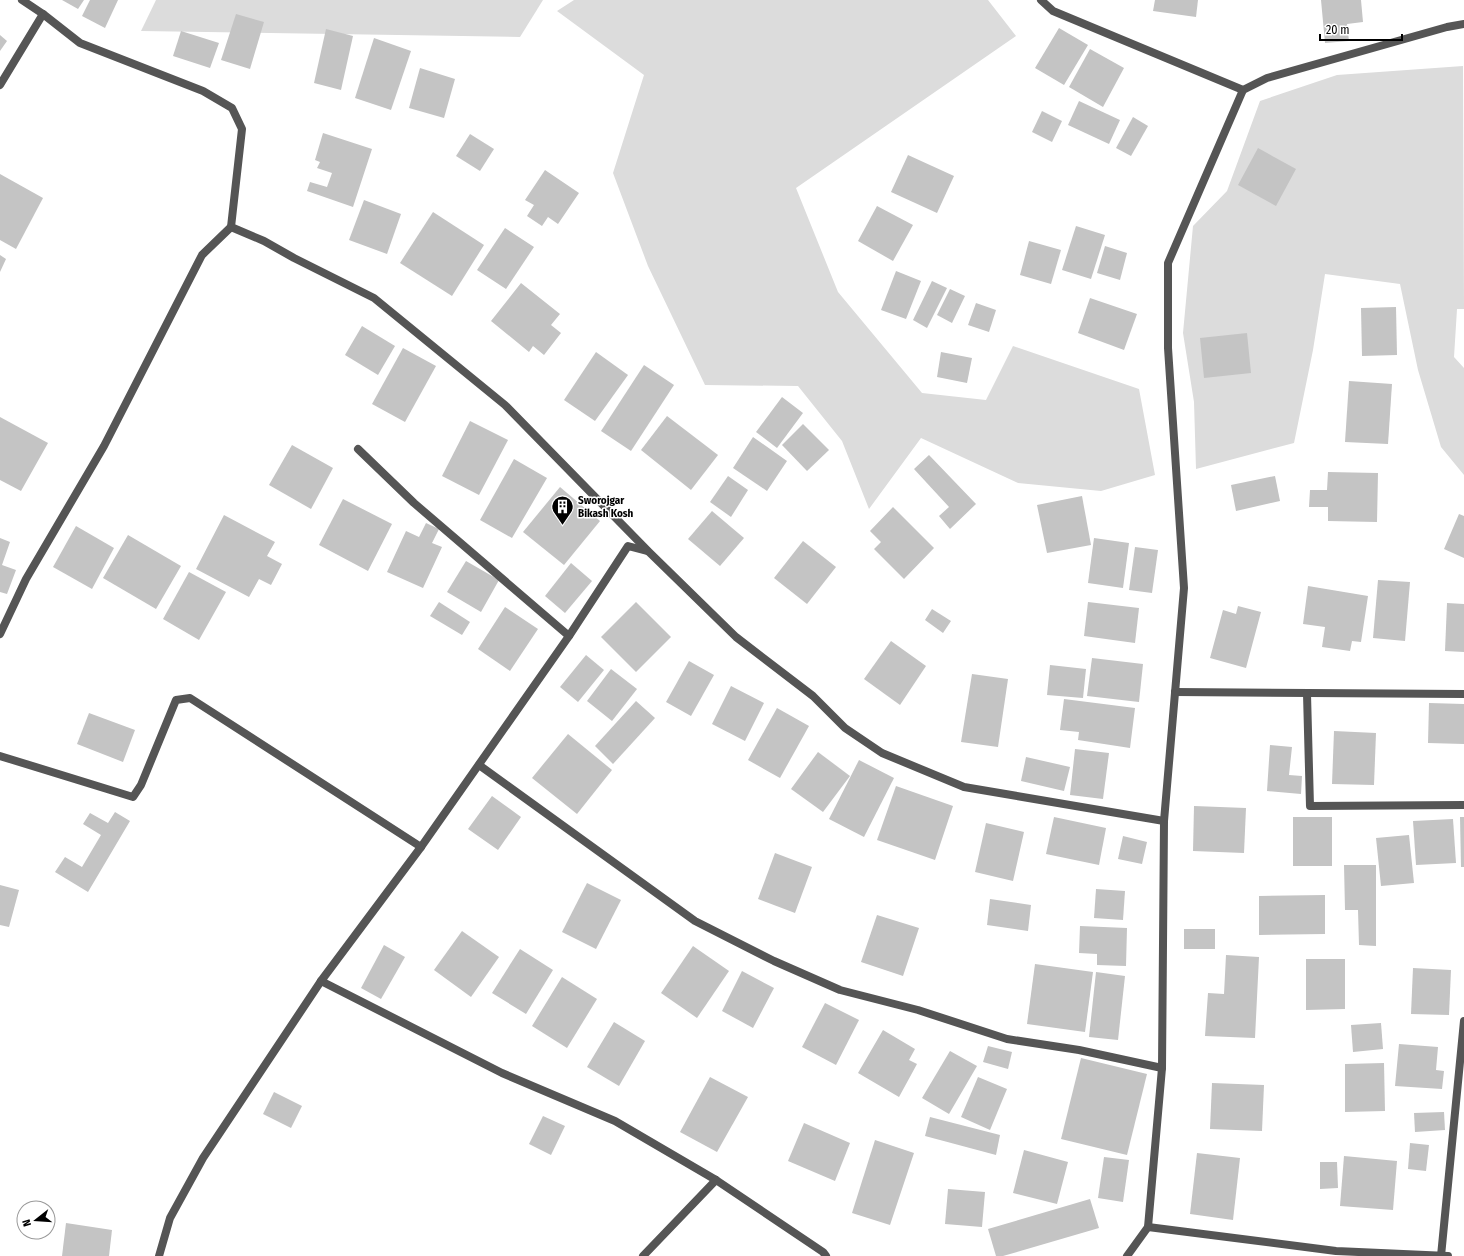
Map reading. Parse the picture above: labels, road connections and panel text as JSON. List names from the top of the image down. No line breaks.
{"places":{"building":["Sworojgar Bikash Kosh"]},"scale_bar":"20 m","north":"left"}
